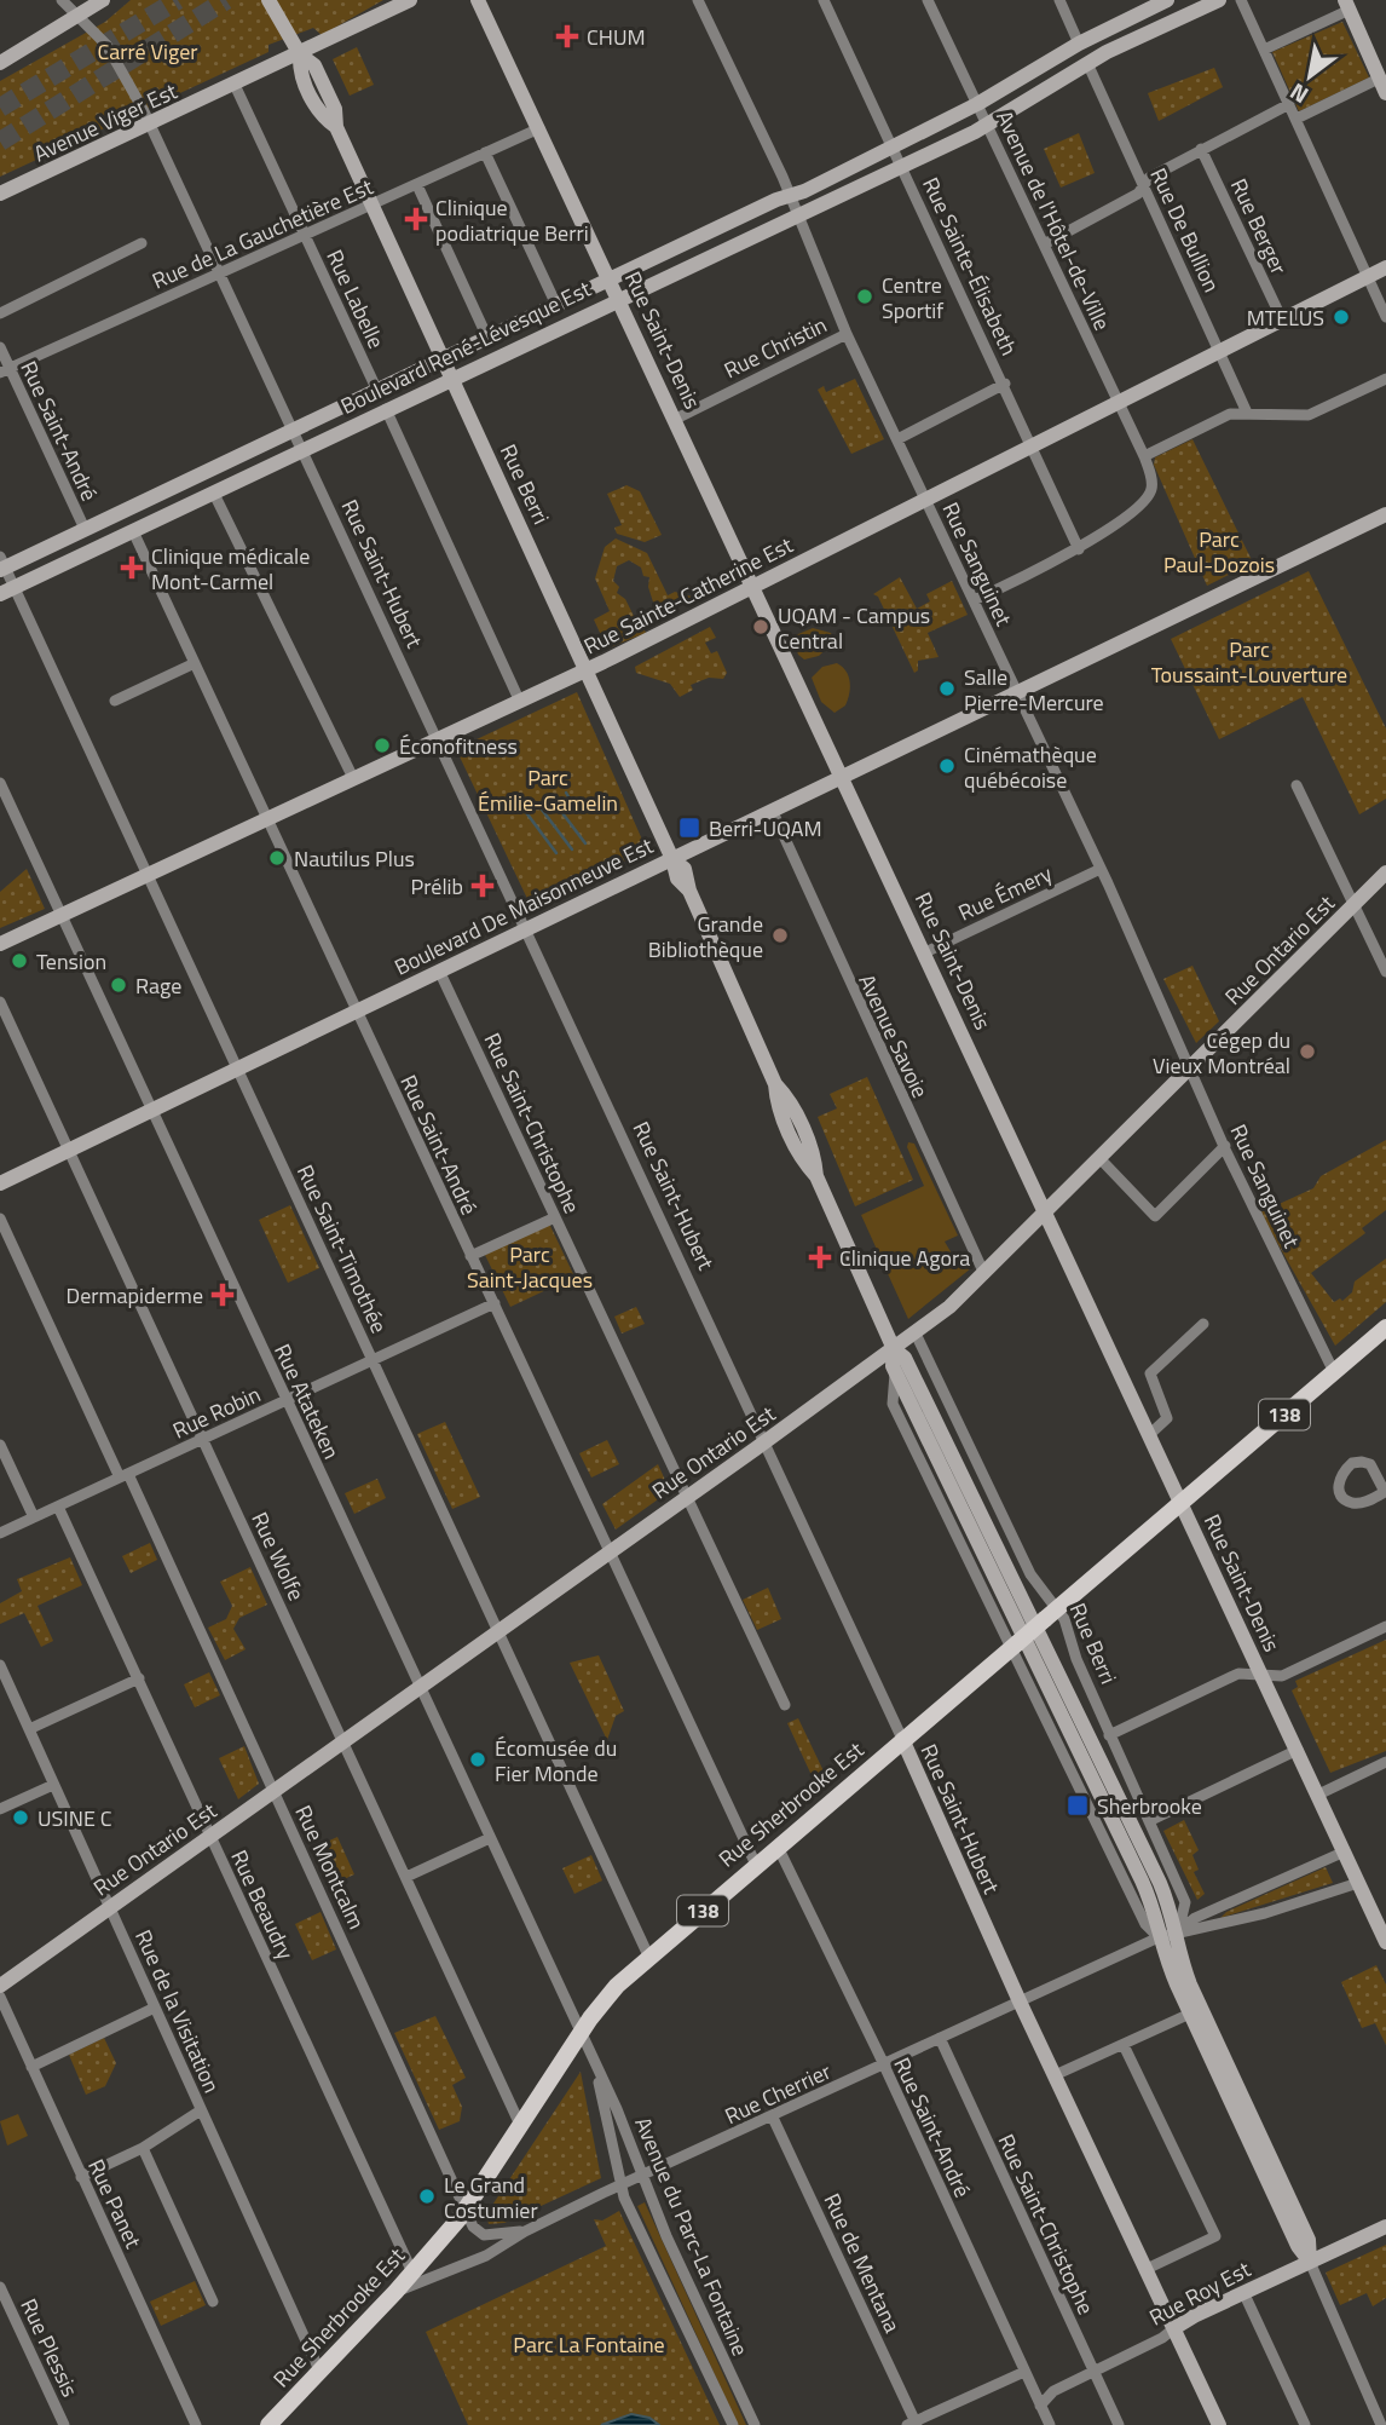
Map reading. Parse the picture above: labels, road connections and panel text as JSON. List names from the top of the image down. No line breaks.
{"streets":{"main road":["138","Rue Sherbrooke Est"],"street":["Avenue Viger Est","Avenue de l'Hôtel-de-Ville","Rue Berger","Rue De Bullion","Rue de La Gauchetière Est","Rue Sainte-Élisabeth","Rue Labelle","Rue Saint-Denis","Boulevard René-Lévesque Est","Rue Christin","Rue Saint-André","Rue Berri","Rue Sanguinet","Rue Saint-Hubert","Rue Sainte-Catherine Est","Rue Émery","Boulevard De Maisonneuve Est","Rue Ontario Est","Avenue Savoie","Rue Saint-Christophe","Rue Saint-Timothée","Rue Atateken","Rue Robin","Rue Wolfe","Rue Montcalm","Rue Beaudry","Rue de la Visitation","Rue Cherrier","Rue Panet","Avenue du Parc-La Fontaine","Rue de Mentana","Rue Roy Est","Rue Plessis"]},"crossings":[["Avenue Viger Est","Rue Labelle"],["Avenue Viger Est","Rue Berri"],["Avenue Viger Est","Rue Saint-Hubert"],["Avenue de l'Hôtel-de-Ville","Rue Sainte-Élisabeth"],["Avenue de l'Hôtel-de-Ville","Boulevard René-Lévesque Est"],["Avenue de l'Hôtel-de-Ville","Rue Sainte-Catherine Est"],["Rue Berger","Rue Sainte-Catherine Est"],["Rue De Bullion","Boulevard René-Lévesque Est"],["Rue De Bullion","Rue Sainte-Catherine Est"],["Rue de La Gauchetière Est","Rue Labelle"],["Rue de La Gauchetière Est","Rue Saint-Denis"],["Rue de La Gauchetière Est","Rue Saint-André"],["Rue de La Gauchetière Est","Rue Berri"],["Rue de La Gauchetière Est","Rue Saint-Hubert"],["Rue Sainte-Élisabeth","Boulevard René-Lévesque Est"],["Rue Sainte-Élisabeth","Rue Sainte-Catherine Est"],["Rue Labelle","Boulevard René-Lévesque Est"],["Rue Saint-Denis","Boulevard René-Lévesque Est"],["Rue Saint-Denis","Rue Christin"],["Rue Saint-Denis","Rue Sainte-Catherine Est"],["Rue Saint-Denis","Rue Émery"],["Rue Saint-Denis","Boulevard De Maisonneuve Est"],["Rue Saint-Denis","Rue Ontario Est"],["Rue Saint-Denis","Rue Sherbrooke Est"],["Rue Saint-Denis","Rue Cherrier"],["Boulevard René-Lévesque Est","Rue Saint-André"],["Boulevard René-Lévesque Est","Rue Berri"],["Boulevard René-Lévesque Est","Rue Sanguinet"],["Boulevard René-Lévesque Est","Rue Saint-Hubert"],["Boulevard René-Lévesque Est","Rue Saint-Timothée"],["Rue Christin","Rue Sanguinet"],["Rue Saint-André","Rue Sainte-Catherine Est"],["Rue Saint-André","Boulevard De Maisonneuve Est"],["Rue Saint-André","Rue Ontario Est"],["Rue Saint-André","Rue Robin"],["Rue Saint-André","Rue Sherbrooke Est"],["Rue Saint-André","Rue Cherrier"],["Rue Saint-André","Rue Roy Est"],["Rue Berri","Rue Sainte-Catherine Est"],["Rue Berri","Boulevard De Maisonneuve Est"],["Rue Berri","Rue Ontario Est"],["Rue Berri","Rue Sherbrooke Est"],["Rue Berri","Rue Cherrier"],["Rue Berri","Rue Roy Est"],["Rue Sanguinet","Rue Sainte-Catherine Est"],["Rue Sanguinet","Rue Émery"],["Rue Sanguinet","Boulevard De Maisonneuve Est"],["Rue Sanguinet","Rue Ontario Est"],["Rue Sanguinet","Rue Sherbrooke Est"],["Rue Saint-Hubert","Rue Sainte-Catherine Est"],["Rue Saint-Hubert","Boulevard De Maisonneuve Est"],["Rue Saint-Hubert","Rue Ontario Est"],["Rue Saint-Hubert","Rue Sherbrooke Est"],["Rue Saint-Hubert","Rue Cherrier"],["Rue Saint-Hubert","Rue Roy Est"],["Rue Sainte-Catherine Est","Rue Saint-Timothée"],["Rue Sainte-Catherine Est","Rue Atateken"],["Boulevard De Maisonneuve Est","Avenue Savoie"],["Boulevard De Maisonneuve Est","Rue Saint-Christophe"],["Boulevard De Maisonneuve Est","Rue Saint-Timothée"],["Boulevard De Maisonneuve Est","Rue Atateken"],["Boulevard De Maisonneuve Est","Rue Wolfe"],["Rue Ontario Est","Avenue Savoie"],["Rue Ontario Est","Rue Saint-Christophe"],["Rue Ontario Est","Rue Saint-Timothée"],["Rue Ontario Est","Rue Atateken"],["Rue Ontario Est","Rue Wolfe"],["Rue Ontario Est","Rue Montcalm"],["Rue Ontario Est","Rue Beaudry"],["Rue Ontario Est","Rue de la Visitation"],["Rue Saint-Christophe","Rue Cherrier"],["Rue Saint-Christophe","Rue Roy Est"],["Rue Saint-Timothée","Rue Robin"],["Rue Saint-Timothée","Rue Sherbrooke Est"],["Rue Atateken","Rue Robin"],["Rue Atateken","Rue Sherbrooke Est"],["Rue Atateken","Avenue du Parc-La Fontaine"],["Rue Robin","Rue Wolfe"],["Rue Robin","Rue Montcalm"],["Rue Robin","Rue Beaudry"],["Rue Wolfe","Rue Sherbrooke Est"],["Rue Sherbrooke Est","Rue Montcalm"],["Rue Sherbrooke Est","Rue Beaudry"],["Rue Sherbrooke Est","Rue de la Visitation"],["Rue Sherbrooke Est","Rue Cherrier"],["Rue Sherbrooke Est","Avenue du Parc-La Fontaine"],["Rue Montcalm","Rue Cherrier"],["Rue Cherrier","Avenue du Parc-La Fontaine"],["Rue Cherrier","Rue de Mentana"]],"parks":["Carré Viger","Parc Paul-Dozois","Parc Toussaint-Louverture","Parc Émilie-Gamelin","Parc Saint-Jacques","Parc La Fontaine"],"places":{"health":["CHUM","Clinique podiatrique Berri","Clinique médicale Mont-Carmel","Prélib","Clinique Agora","Dermapiderme"],"other":["Centre Sportif","MTELUS","UQAM - Campus Central","Salle Pierre-Mercure","Éconofitness","Cinémathèque québécoise","Nautilus Plus","Grande Bibliothèque","Tension","Rage","Cégep du Vieux Montréal","Écomusée du Fier Monde","USINE C","Le Grand Costumier"],"transit":["Berri-UQAM","Sherbrooke"]},"north":"bottom left"}
